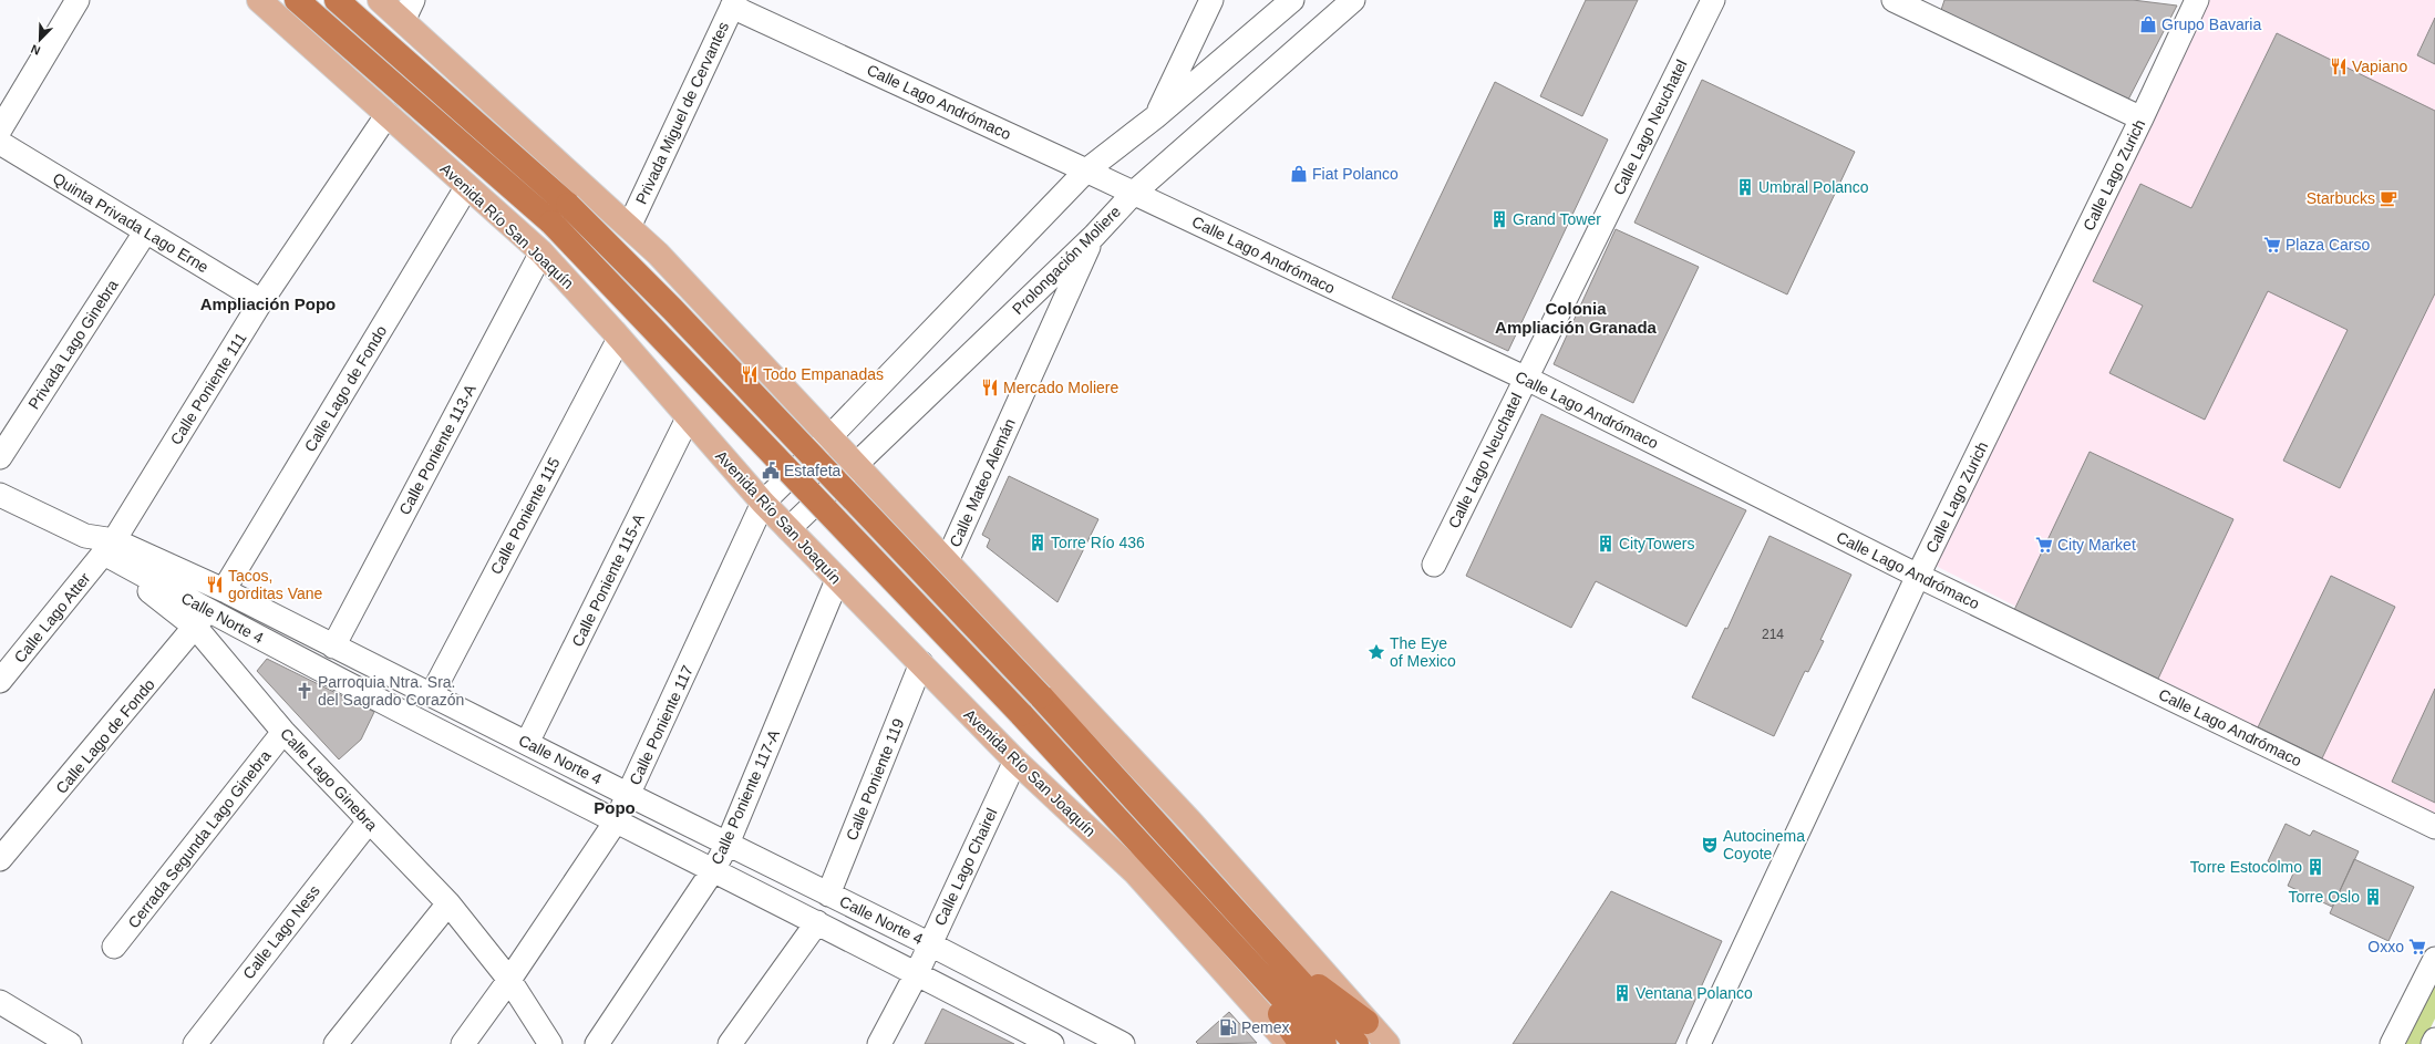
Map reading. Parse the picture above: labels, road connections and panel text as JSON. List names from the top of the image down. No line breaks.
{"streets":{"highway":["Avenida Río San Joaquín"],"street":["Calle Lago Andrómaco","Privada Miguel de Cervantes","Calle Lago Neuchatel","Calle Lago Zurich","Quinta Privada Lago Erne","Prolongación Moliere","Privada Lago Ginebra","Calle Poniente 111","Calle Lago de Fondo","Calle Poniente 113-A","Calle Mateo Alemán","Calle Poniente 115","Calle Poniente 115-A","Calle Lago Atter","Calle Norte 4","Calle Poniente 117","Calle Lago Ginebra","Calle Poniente 119","Calle Poniente 117-A","Cerrada Segunda Lago Ginebra","Calle Lago Chairel","Calle Lago Ness"]},"crossings":[["Calle Lago Andrómaco","Privada Miguel de Cervantes"],["Calle Lago Andrómaco","Calle Lago Neuchatel"],["Calle Lago Andrómaco","Calle Lago Zurich"],["Calle Lago Andrómaco","Prolongación Moliere"],["Quinta Privada Lago Erne","Privada Lago Ginebra"],["Quinta Privada Lago Erne","Calle Poniente 111"],["Avenida Río San Joaquín","Prolongación Moliere"],["Avenida Río San Joaquín","Calle Poniente 111"],["Avenida Río San Joaquín","Calle Lago de Fondo"],["Avenida Río San Joaquín","Calle Poniente 113-A"],["Avenida Río San Joaquín","Calle Poniente 115"],["Avenida Río San Joaquín","Calle Poniente 115-A"],["Avenida Río San Joaquín","Calle Poniente 117"],["Avenida Río San Joaquín","Calle Poniente 119"],["Avenida Río San Joaquín","Calle Poniente 117-A"],["Avenida Río San Joaquín","Calle Lago Chairel"],["Prolongación Moliere","Calle Mateo Alemán"],["Calle Poniente 111","Calle Lago Atter"],["Calle Poniente 111","Calle Norte 4"],["Calle Lago de Fondo","Calle Norte 4"],["Calle Lago de Fondo","Calle Lago Ginebra"],["Calle Poniente 113-A","Calle Norte 4"],["Calle Poniente 115","Calle Norte 4"],["Calle Poniente 115-A","Calle Norte 4"],["Calle Lago Atter","Calle Norte 4"],["Calle Norte 4","Calle Poniente 117"],["Calle Norte 4","Calle Lago Ginebra"],["Calle Norte 4","Calle Poniente 119"],["Calle Norte 4","Calle Poniente 117-A"],["Calle Norte 4","Calle Lago Chairel"],["Calle Poniente 117","Calle Lago Ginebra"],["Calle Lago Ginebra","Cerrada Segunda Lago Ginebra"],["Calle Lago Ginebra","Calle Lago Ness"]],"districts":["Ampliación Popo","Colonia Ampliación Granada","Popo"],"places":{"shop":["Grupo Bavaria","Fiat Polanco"],"restaurant":["Vapiano","Todo Empanadas","Mercado Moliere","Tacos, gorditas Vane"],"building":["Umbral Polanco","Grand Tower","Torre Río 436","CityTowers","Torre Estocolmo","Torre Oslo","Ventana Polanco"],"cafe":["Starbucks"],"supermarket":["Plaza Carso","City Market","Oxxo"],"public building":["Estafeta"],"place":["The Eye of Mexico"],"church":["Parroquia Ntra. Sra. del Sagrado Corazón"],"theatre":["Autocinema Coyote"],"fuel station":["Pemex"]},"house_numbers":["214"],"north":"bottom left"}
